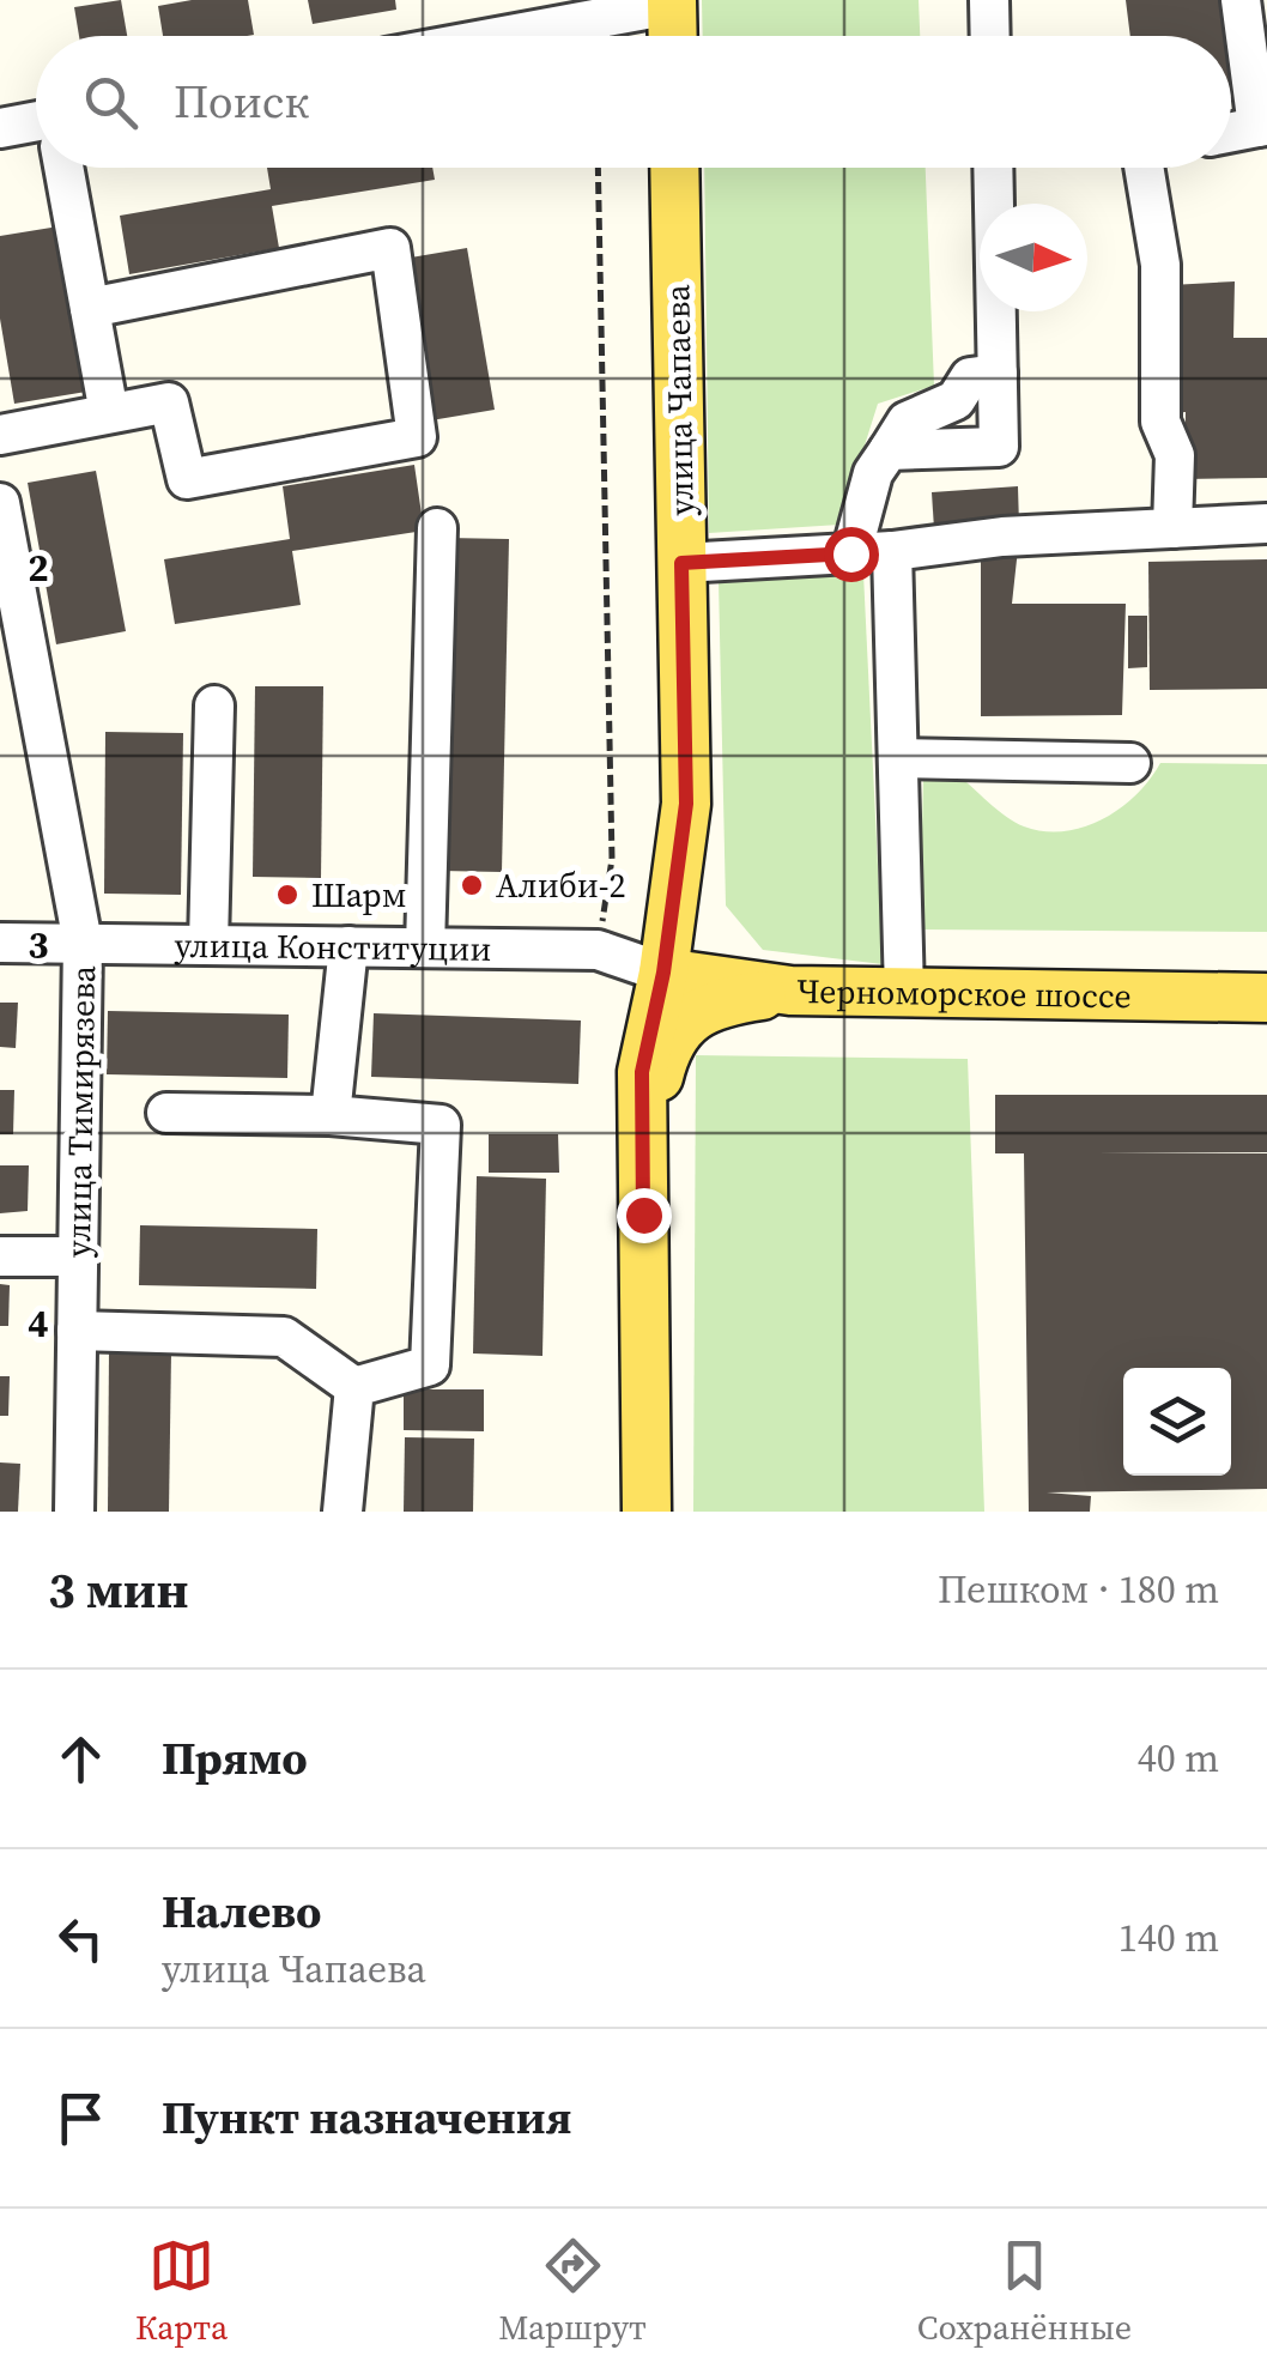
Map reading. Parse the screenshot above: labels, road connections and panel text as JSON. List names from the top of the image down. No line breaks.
{"streets":{"main road":["улица Чапаева","Черноморское шоссе"],"street":["улица Конституции","улица Тимирязева"]},"crossings":[["улица Чапаева","улица Конституции"],["улица Чапаева","Черноморское шоссе"],["улица Конституции","Черноморское шоссе"],["улица Конституции","улица Тимирязева"]],"places":["Алиби-2","Шарм"],"north":"right","page":{"search":"Поиск","heading":["3 мин","Пешком · 180 m"],"list":[["Прямо","40 m"],["Налево","улица Чапаева","140 m"],"Пункт назначения"],"nav":["Карта","Маршрут","Сохранённые"]},"grid":{"rows":["2","3","4"]}}
